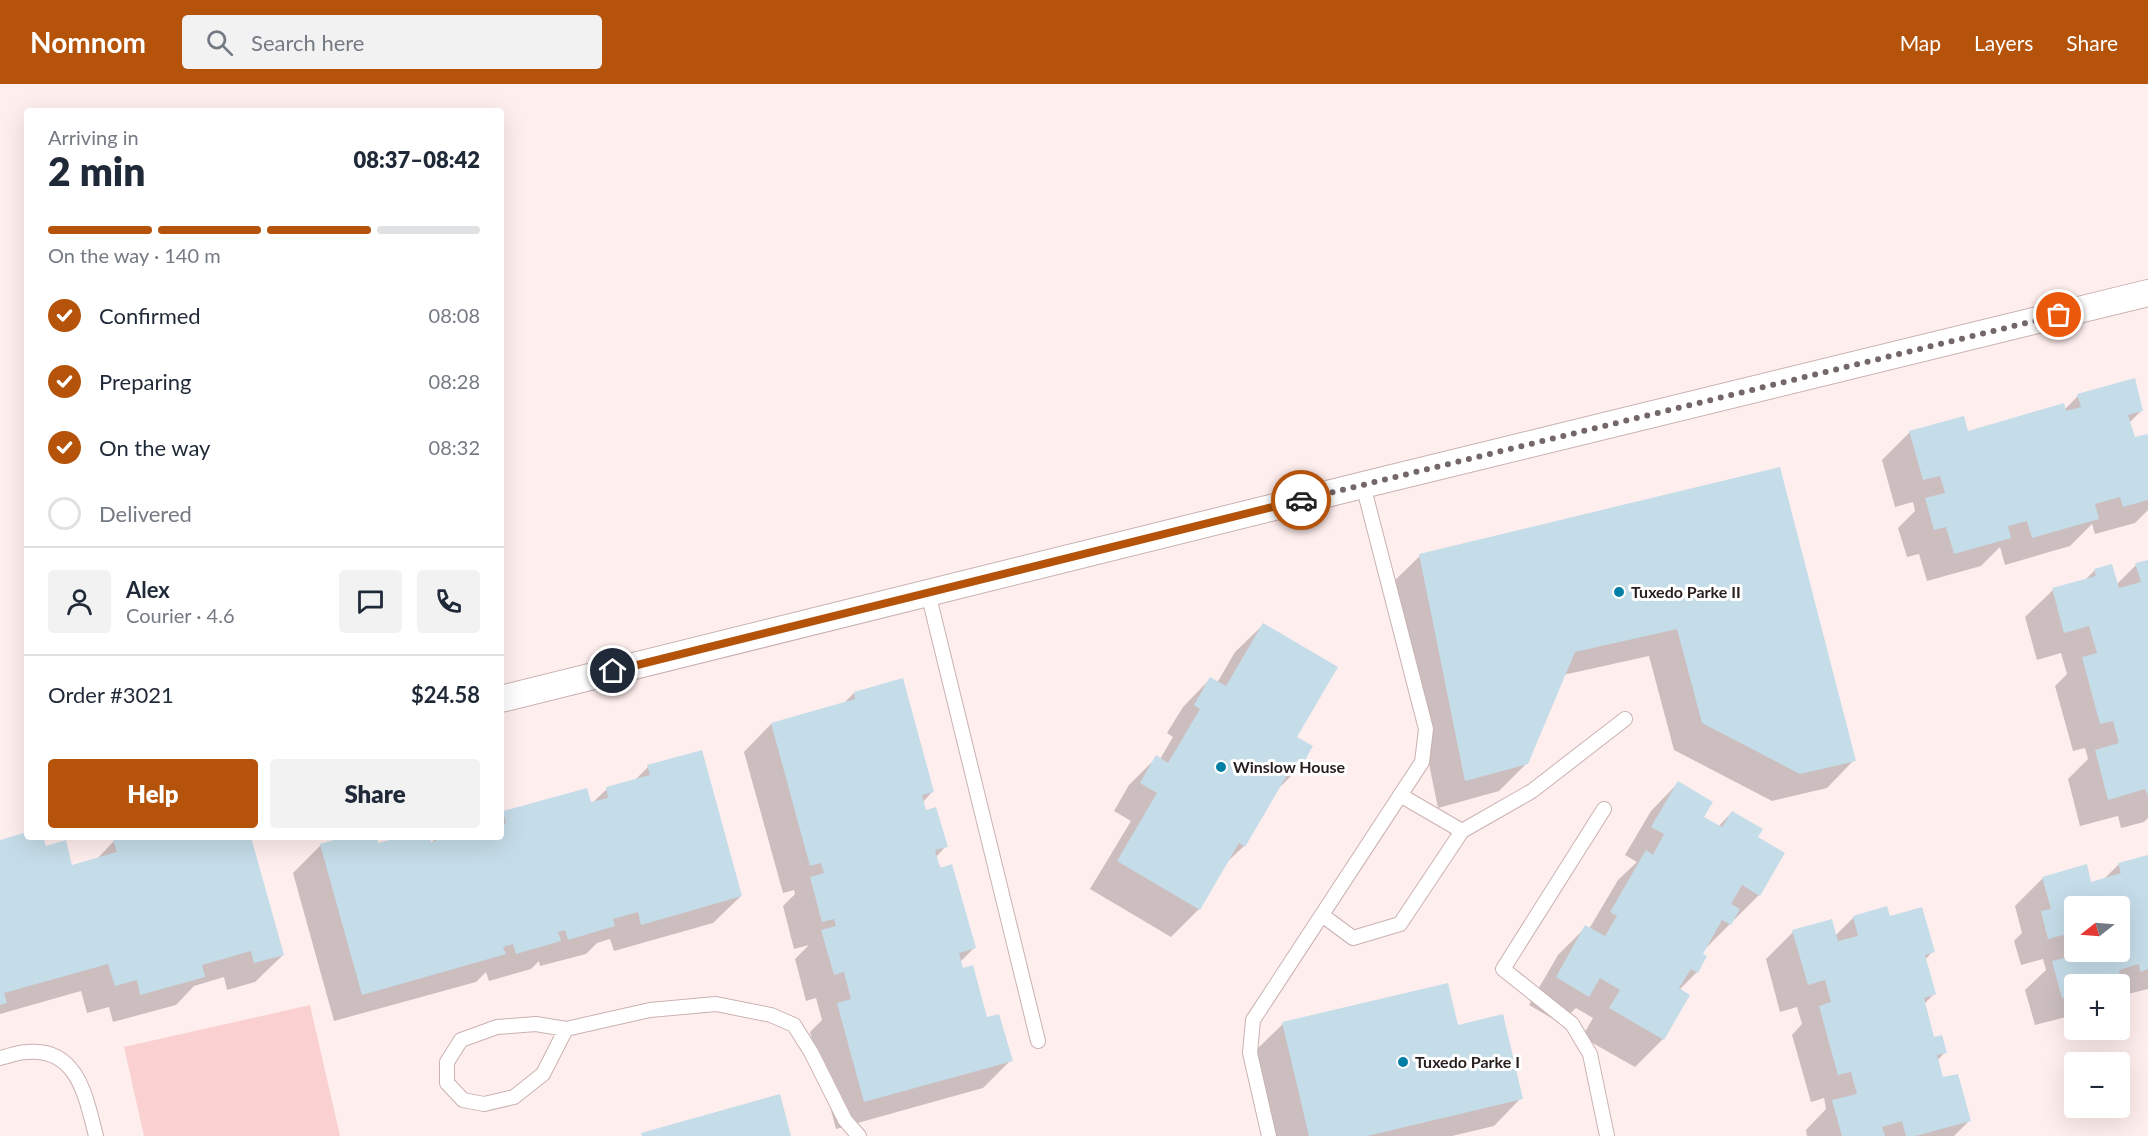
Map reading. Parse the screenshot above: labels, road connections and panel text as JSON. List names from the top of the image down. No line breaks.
{"places":["Tuxedo Parke II","Winslow House","Tuxedo Parke I"],"north":"left","page":{"header":"Nomnom","search":"Search here","nav":["Map","Layers","Share"],"heading":["2 min","Arriving in","08:37–08:42"],"panel":["Alex","Courier · 4.6","Order #3021","$24.58"],"bar":"On the way · 140 m","list":[["Confirmed","08:08"],["Preparing","08:28"],["On the way","08:32"],"Delivered"],"buttons":["Help","Share"],"map_buttons":["+","−"]}}
